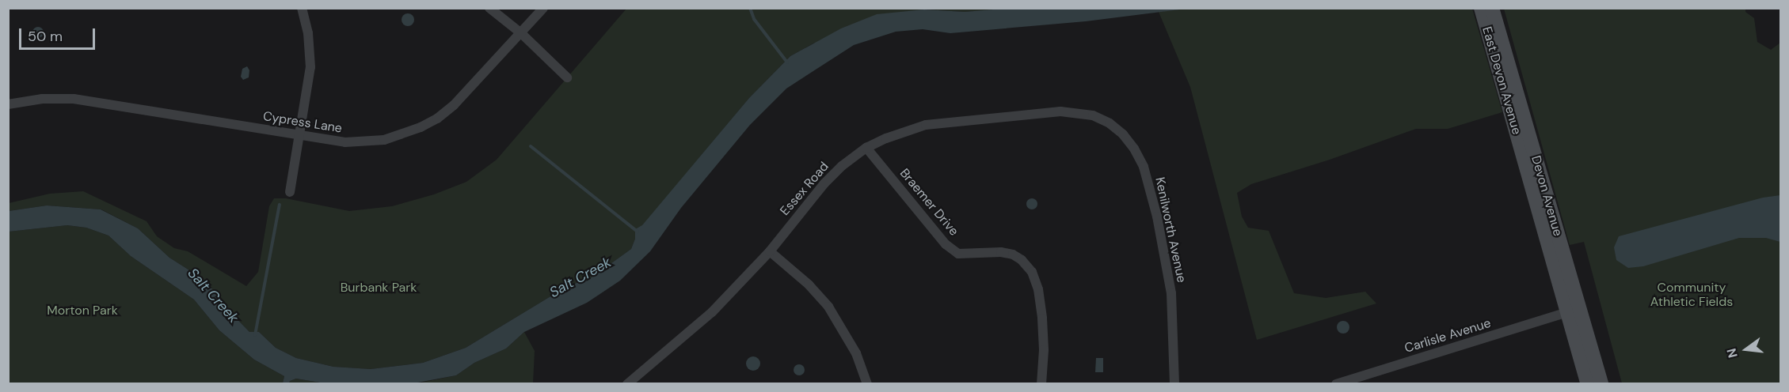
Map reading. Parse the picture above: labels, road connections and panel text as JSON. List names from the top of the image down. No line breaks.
{"streets":{"main road":["East Devon Avenue","Devon Avenue"],"street":["Cypress Lane","Essex Road","Braemer Drive","Kenilworth Avenue","Carlisle Avenue"]},"crossings":[["East Devon Avenue","Devon Avenue"],["Essex Road","Braemer Drive"],["Essex Road","Kenilworth Avenue"],["Devon Avenue","Carlisle Avenue"]],"water":["Salt Creek"],"parks":["Burbank Park","Community Athletic Fields","Morton Park"],"scale_bar":"50 m","north":"left"}
